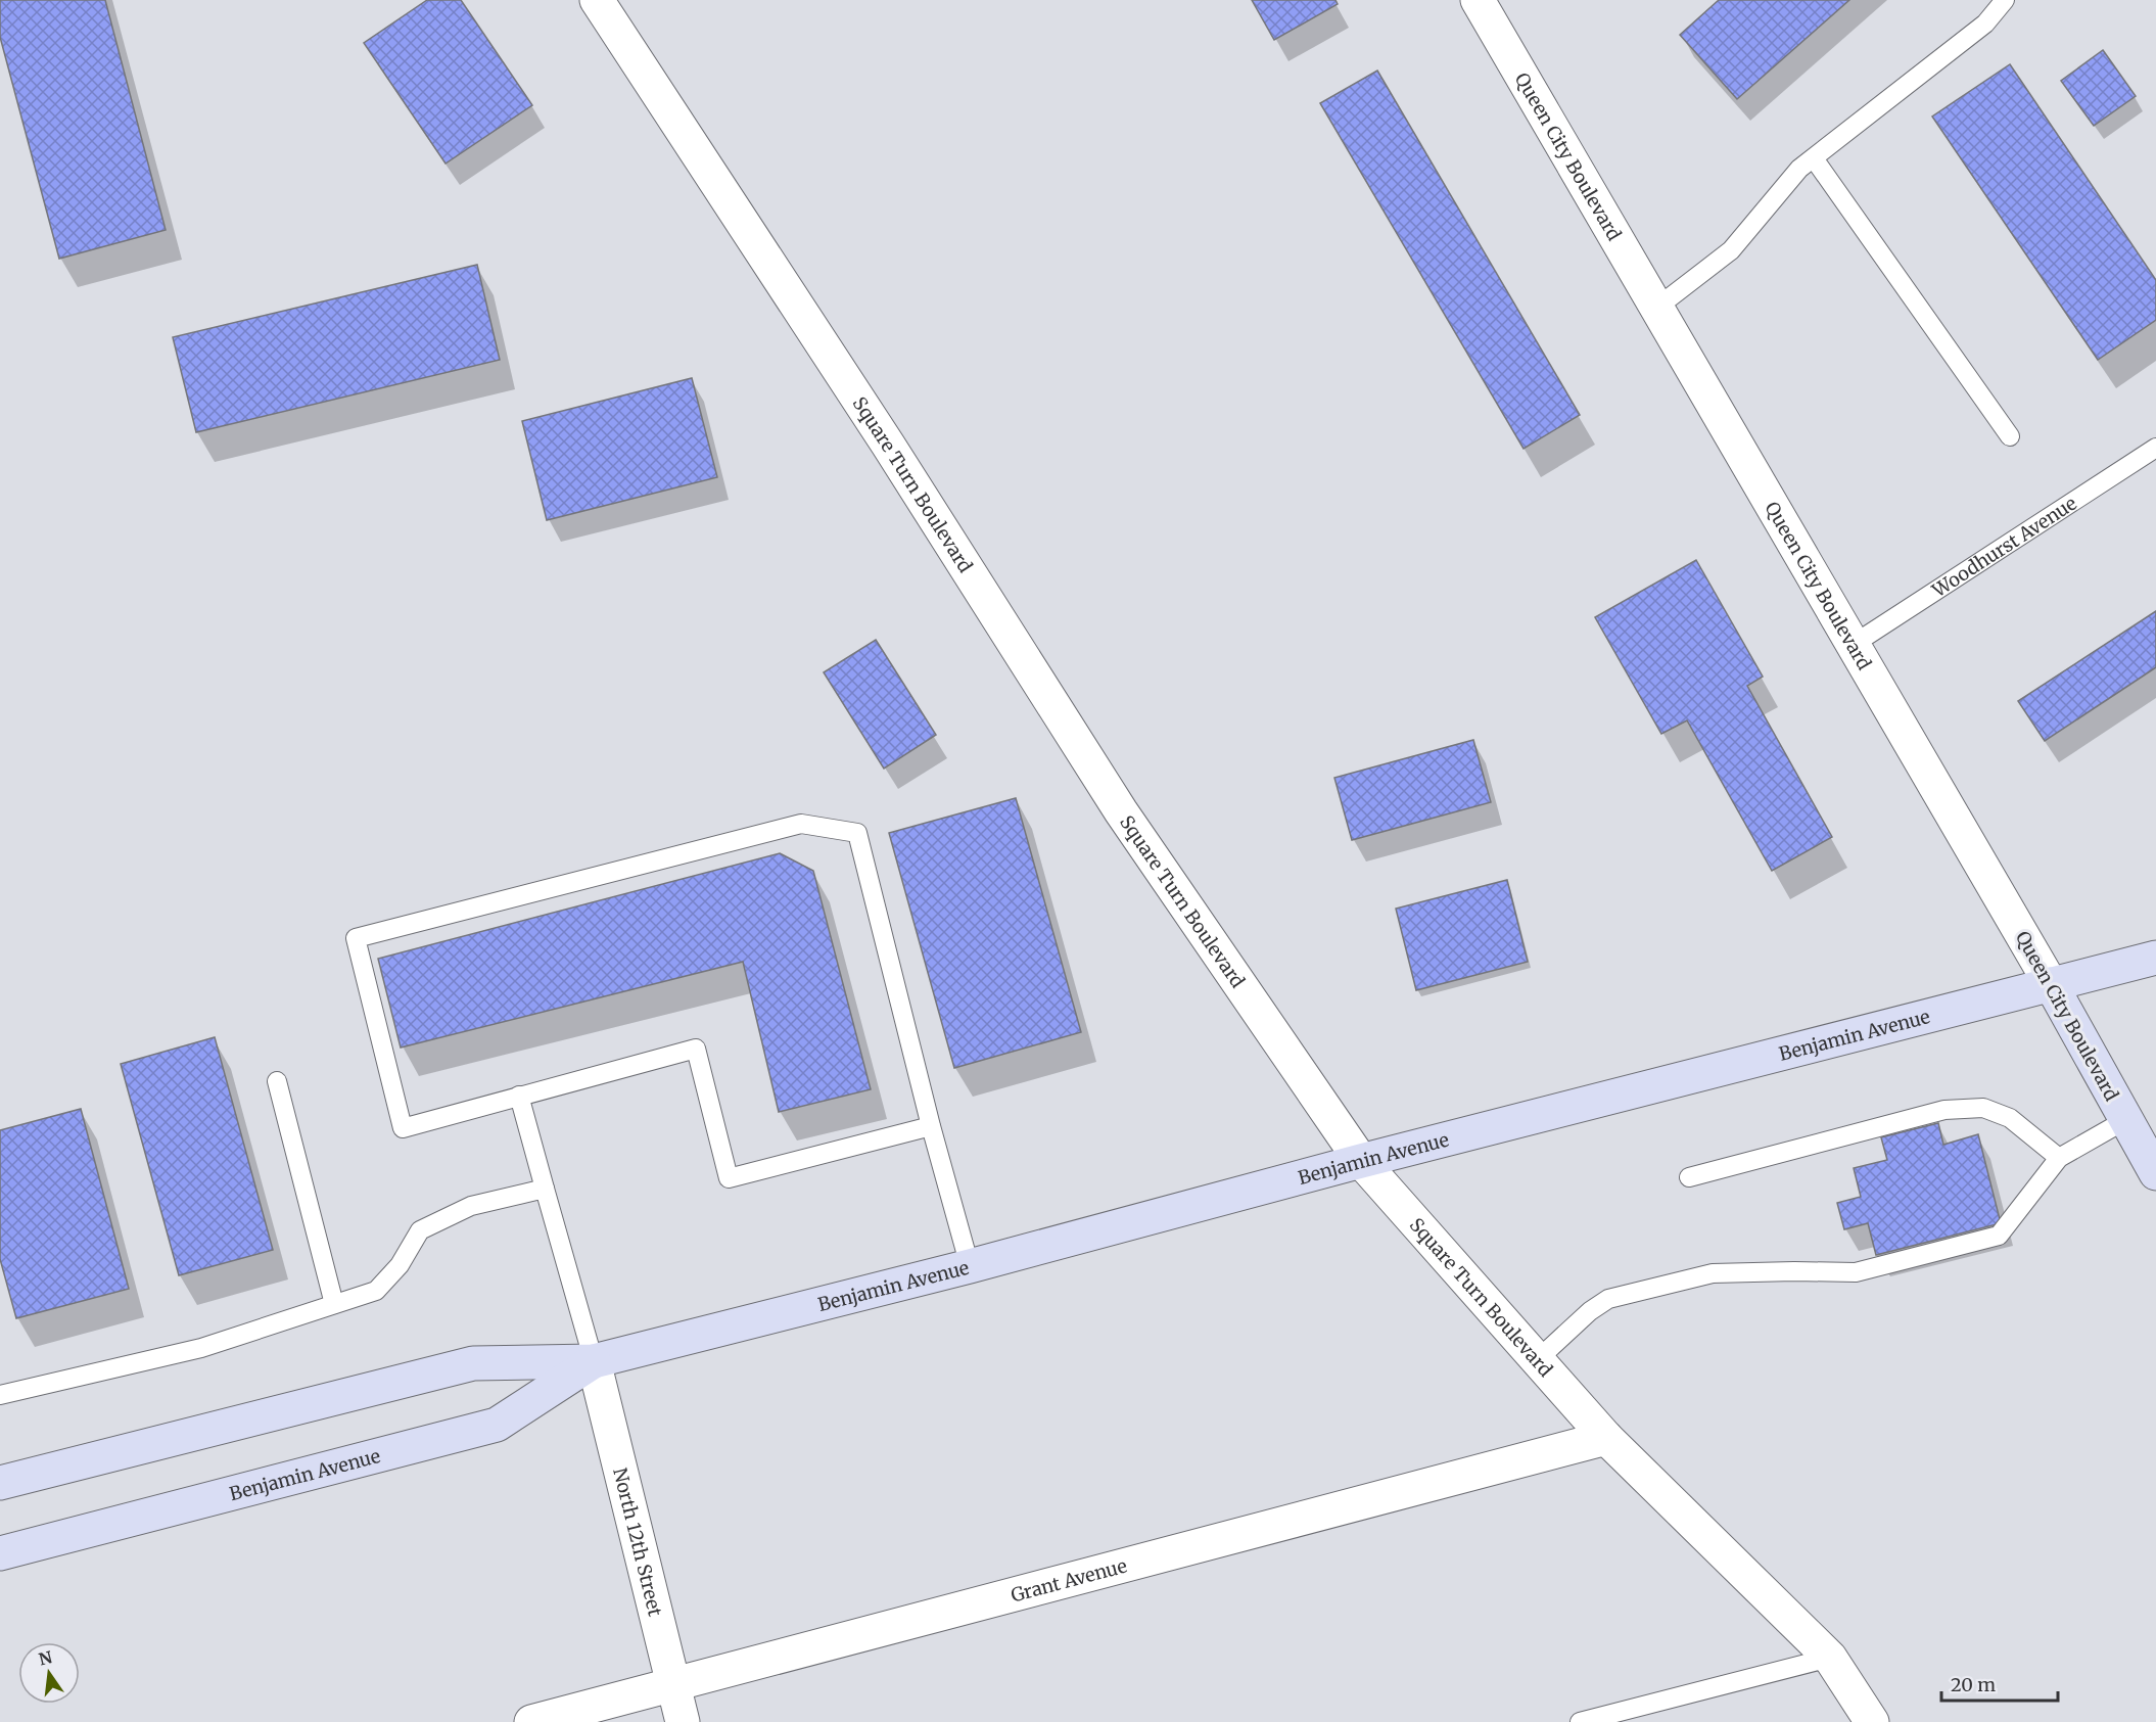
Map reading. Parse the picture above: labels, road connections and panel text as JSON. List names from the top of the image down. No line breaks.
{"streets":{"main road":["Queen City Boulevard","Benjamin Avenue"],"street":["Square Turn Boulevard","North 12th Street","Grant Avenue"],"lane":["Woodhurst Avenue"]},"crossings":[["Queen City Boulevard","Woodhurst Avenue"],["Queen City Boulevard","Benjamin Avenue"],["Square Turn Boulevard","Benjamin Avenue"],["Square Turn Boulevard","Grant Avenue"],["Benjamin Avenue","North 12th Street"],["North 12th Street","Grant Avenue"]],"scale_bar":"20 m","north":"top"}
